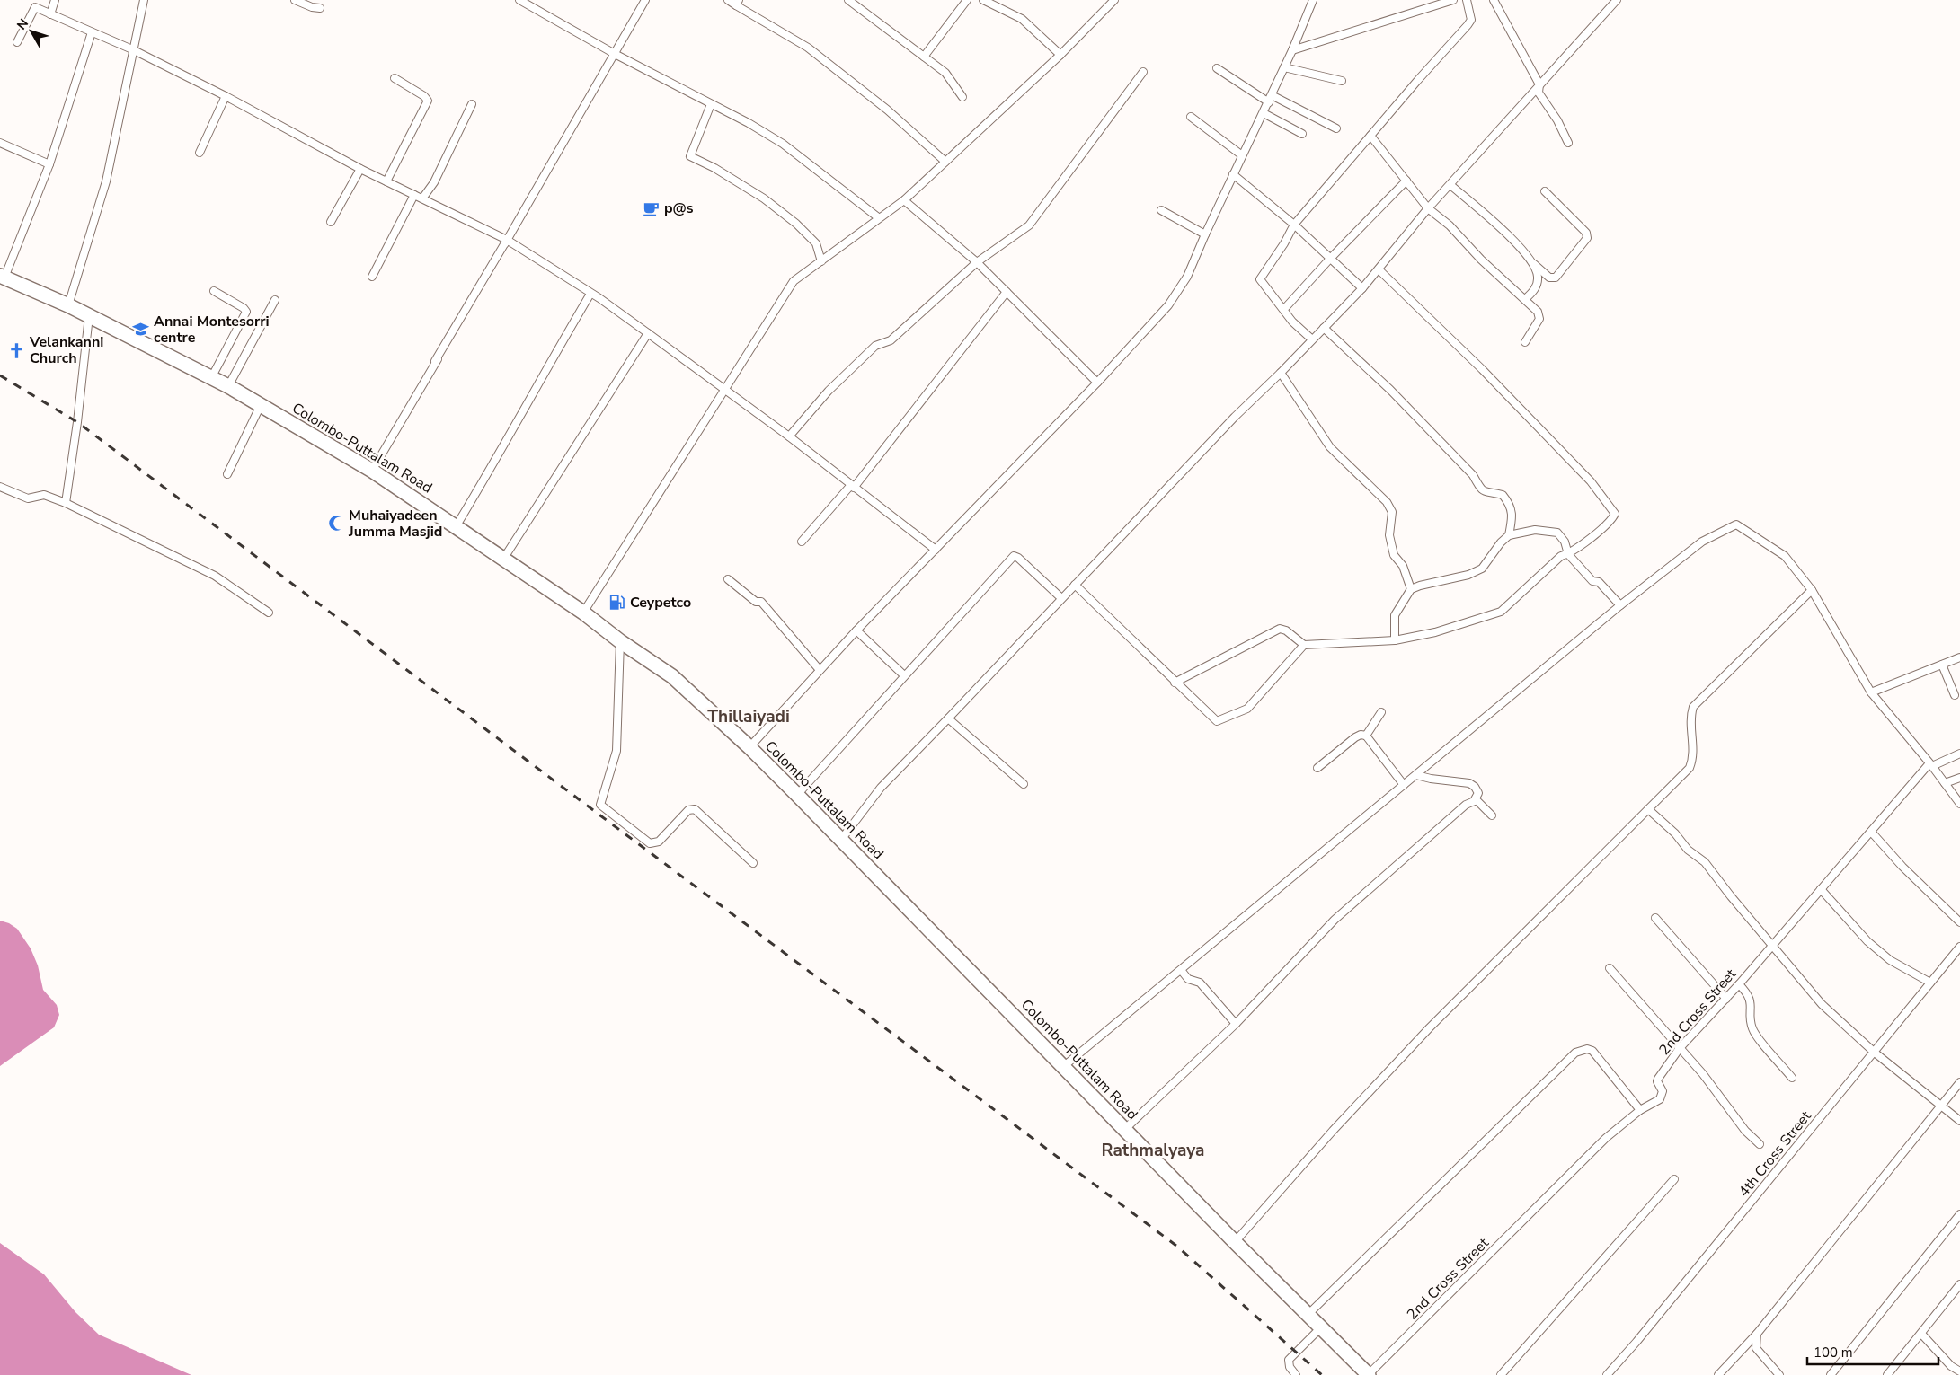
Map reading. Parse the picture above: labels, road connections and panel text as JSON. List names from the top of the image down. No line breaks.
{"streets":{"highway":["Colombo-Puttalam Road"],"street":["2nd Cross Street","4th Cross Street"]},"crossings":[["Colombo-Puttalam Road","2nd Cross Street"]],"districts":["Thillaiyadi","Rathmalyaya"],"places":{"cafe":["p@s"],"school or university":["Annai Montesorri centre"],"church":["Velankanni Church"],"mosque":["Muhaiyadeen Jumma Masjid"],"fuel station":["Ceypetco"]},"scale_bar":"100 m","north":"top left"}
